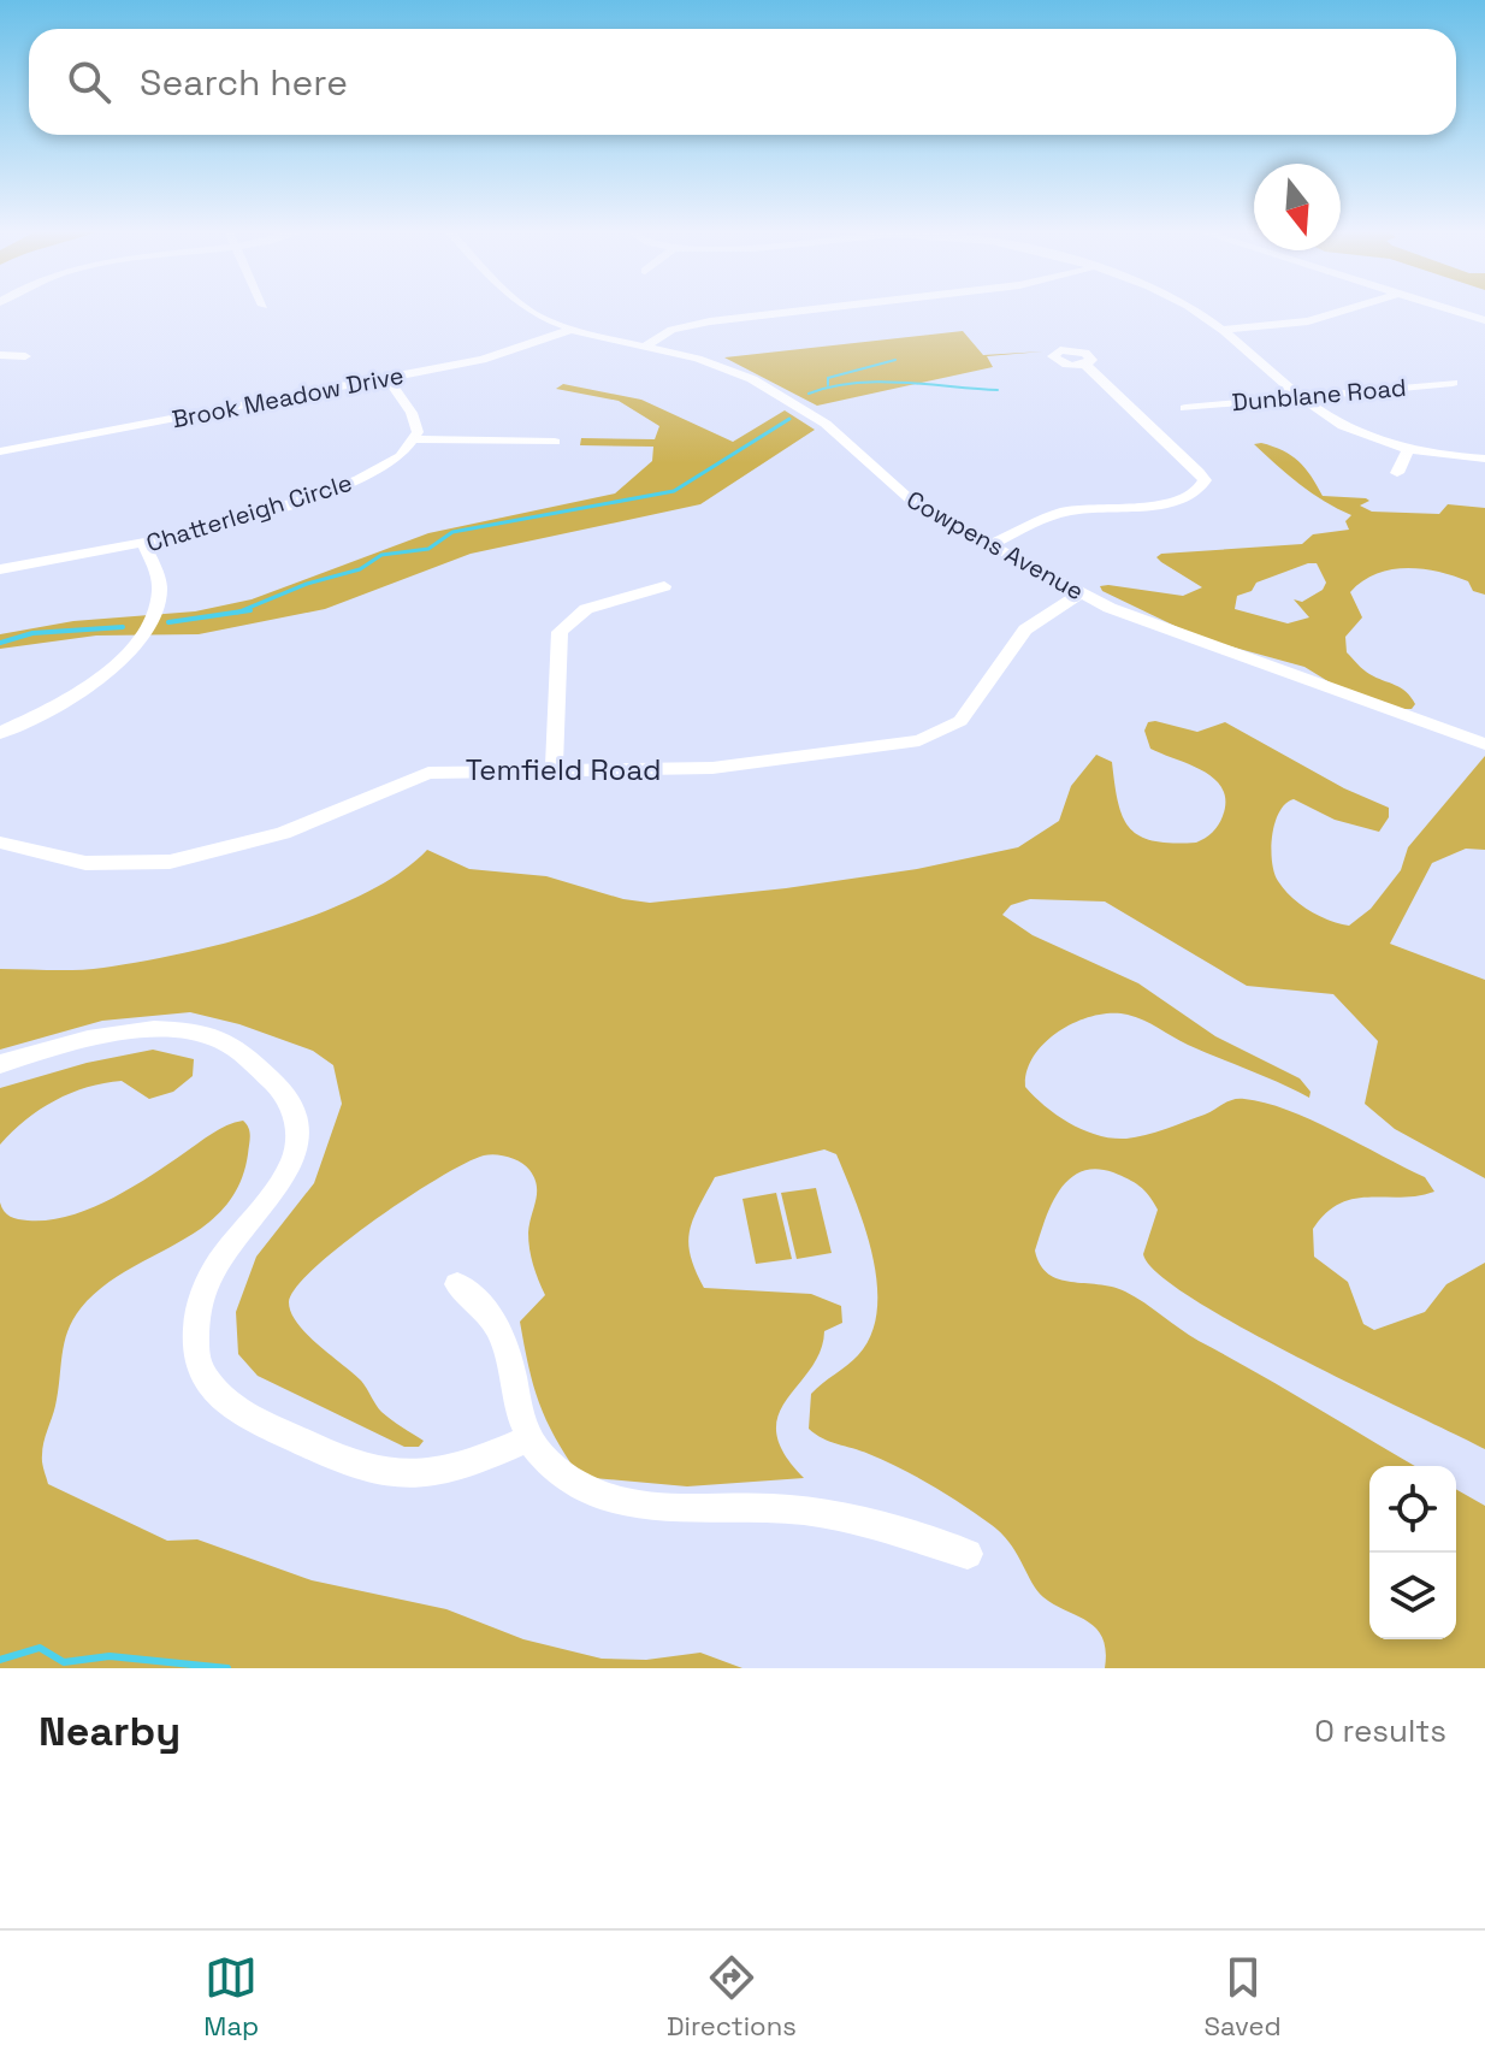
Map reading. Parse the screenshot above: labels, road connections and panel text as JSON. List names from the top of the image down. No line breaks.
{"streets":{"street":["Dunblane Road","Brook Meadow Drive","Chatterleigh Circle","Cowpens Avenue","Temfield Road"]},"crossings":[["Brook Meadow Drive","Cowpens Avenue"],["Cowpens Avenue","Temfield Road"]],"north":"bottom","page":{"search":"Search here","heading":["Nearby","0 results"],"nav":["Map","Directions","Saved"]}}
